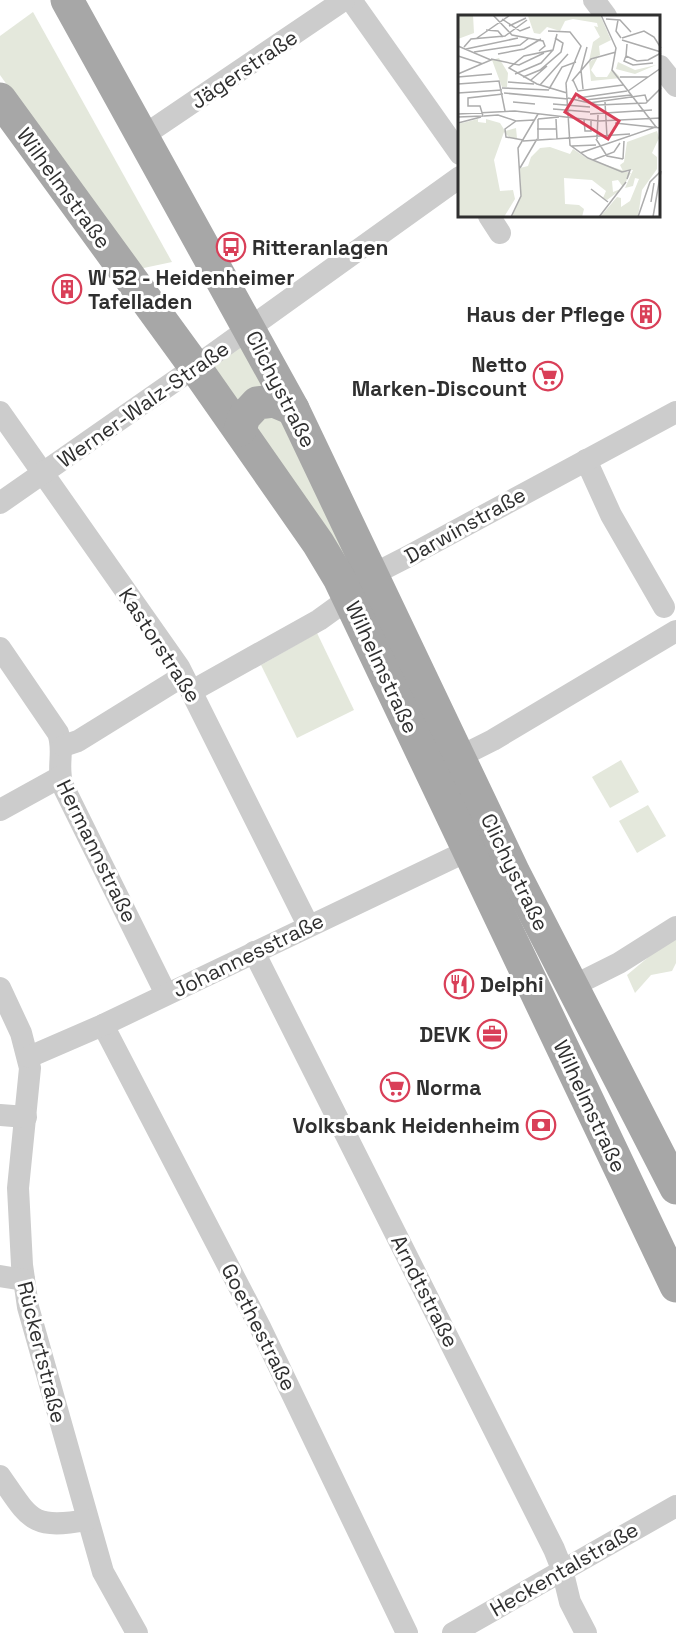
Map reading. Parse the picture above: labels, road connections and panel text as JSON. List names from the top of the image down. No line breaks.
{"streets":{"main road":["Wilhelmstraße","Clichystraße"],"street":["Jägerstraße","Werner-Walz-Straße","Darwinstraße","Kastorstraße","Hermannstraße","Johannesstraße","Arndtstraße","Goethestraße","Rückertstraße","Heckentalstraße"]},"crossings":[["Jägerstraße","Clichystraße"],["Wilhelmstraße","Werner-Walz-Straße"],["Wilhelmstraße","Darwinstraße"],["Wilhelmstraße","Johannesstraße"],["Clichystraße","Werner-Walz-Straße"],["Clichystraße","Darwinstraße"],["Werner-Walz-Straße","Kastorstraße"],["Darwinstraße","Kastorstraße"],["Darwinstraße","Hermannstraße"],["Kastorstraße","Johannesstraße"],["Hermannstraße","Johannesstraße"],["Johannesstraße","Arndtstraße"],["Johannesstraße","Goethestraße"],["Johannesstraße","Rückertstraße"],["Arndtstraße","Heckentalstraße"]],"places":{"bus stop":["Ritteranlagen"],"building":["W 52 - Heidenheimer Tafelladen","Haus der Pflege"],"supermarket":["Netto Marken-Discount","Norma"],"restaurant":["Delphi"],"office":["DEVK"],"bank":["Volksbank Heidenheim"]}}
